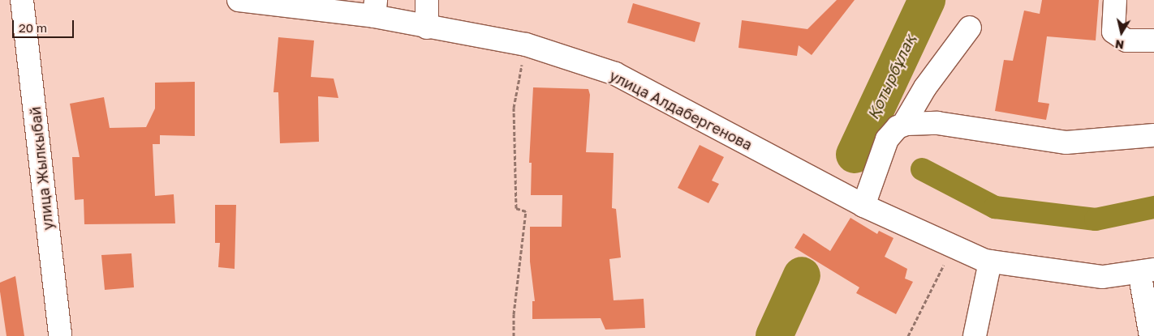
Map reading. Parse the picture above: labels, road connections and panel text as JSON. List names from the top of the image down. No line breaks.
{"streets":{"street":["улица Алдабергенова","улица Жылкыбай"]},"water":["Қотырбұлақ"],"scale_bar":"20 m","north":"bottom"}
